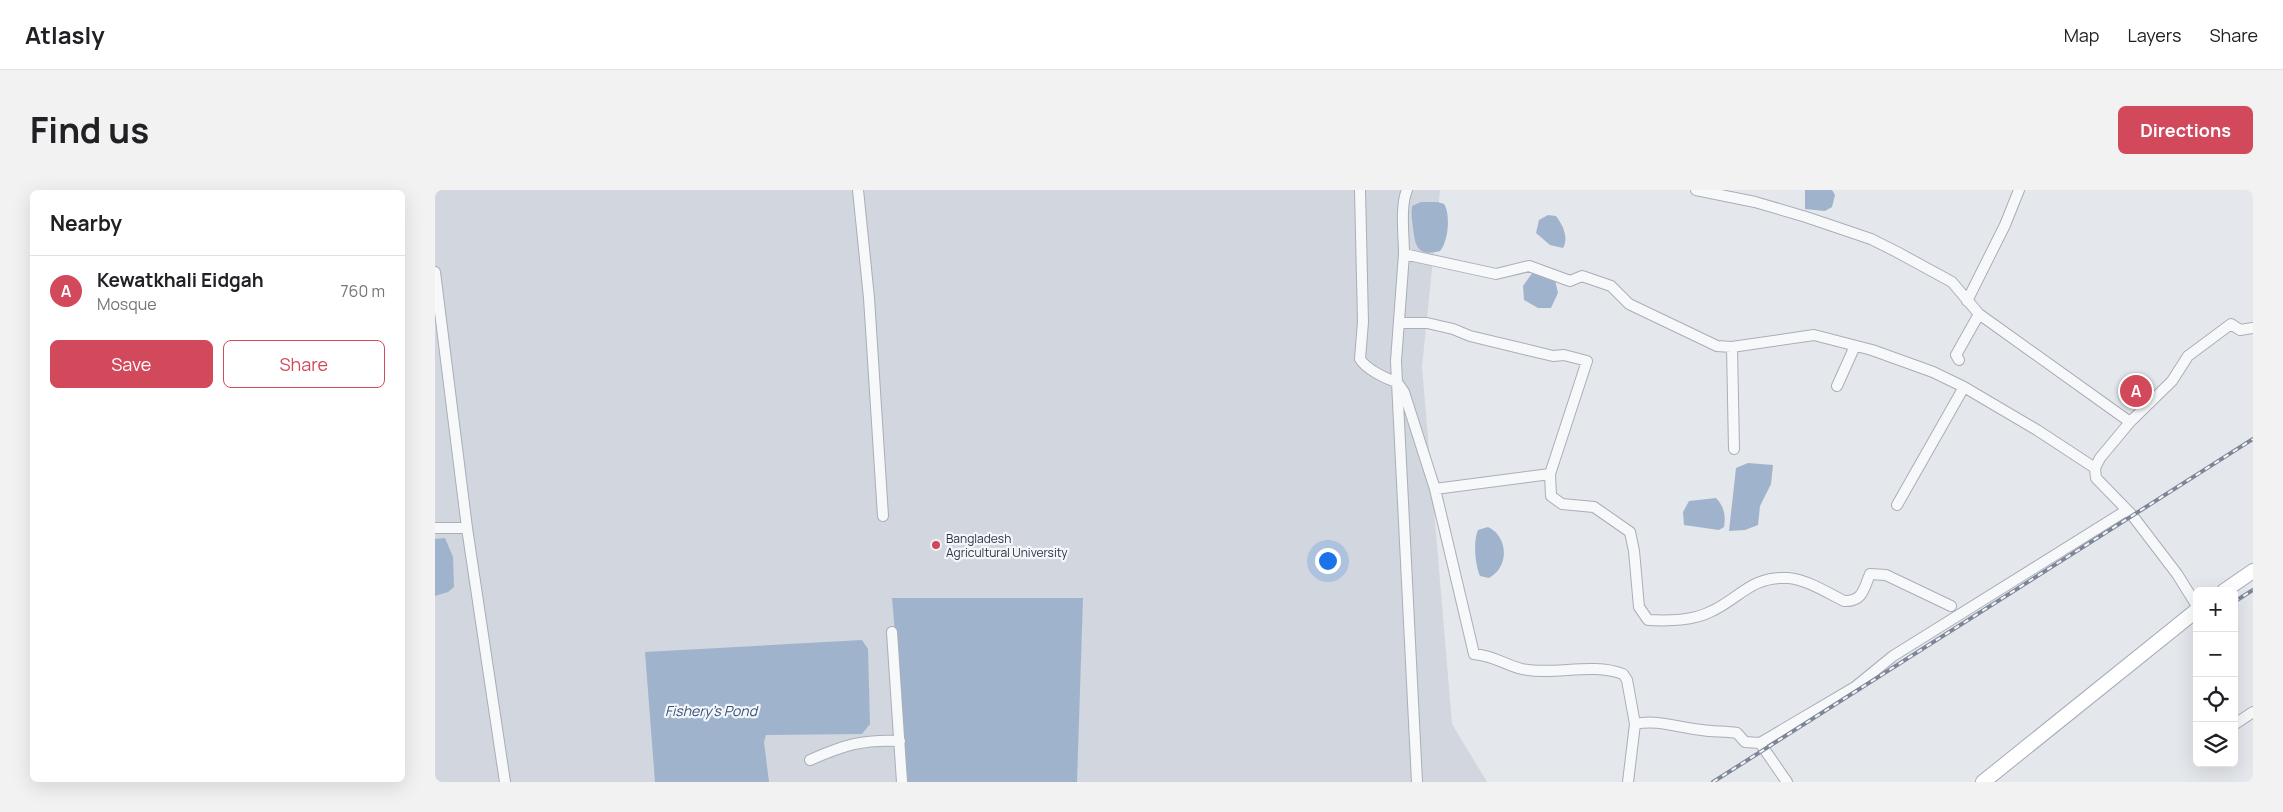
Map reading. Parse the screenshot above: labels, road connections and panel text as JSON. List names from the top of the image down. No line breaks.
{"water":["Fishery's Pond"],"places":["Bangladesh Agricultural University"],"page":{"header":"Atlasly","nav":["Map","Layers","Share"],"title":"Find us","buttons":["Directions",["Save","Share"]],"heading":"Nearby","list":[{"mark":"A","name":"Kewatkhali Eidgah","note":"Mosque","value":"760 m"}],"pins":"A","map_buttons":["+","−"]}}
